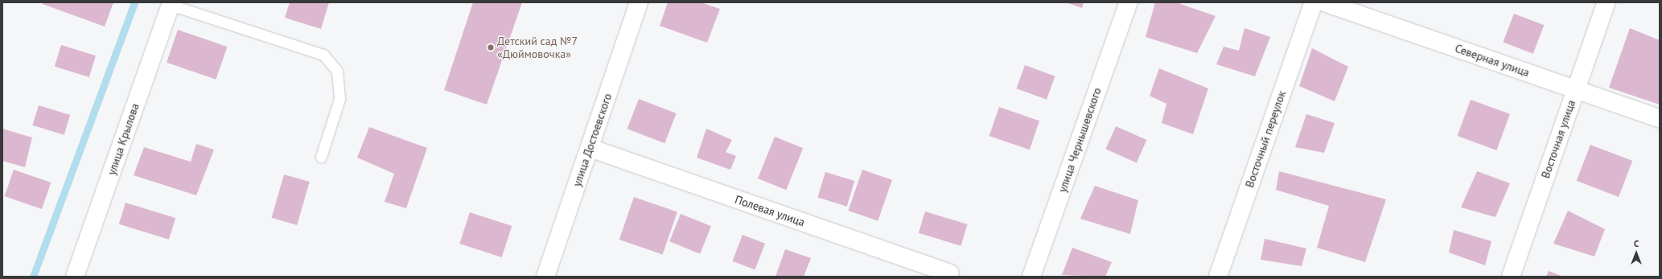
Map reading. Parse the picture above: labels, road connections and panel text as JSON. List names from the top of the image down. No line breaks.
{"streets":{"street":["Северная улица","улица Крылова","Восточный переулок","Восточная улица","улица Достоевского","улица Чернышевского","Полевая улица"]},"crossings":[["Северная улица","Восточная улица"],["улица Достоевского","Полевая улица"]],"places":["Детский сад №7 «Дюймовочка»"],"north":"top"}
